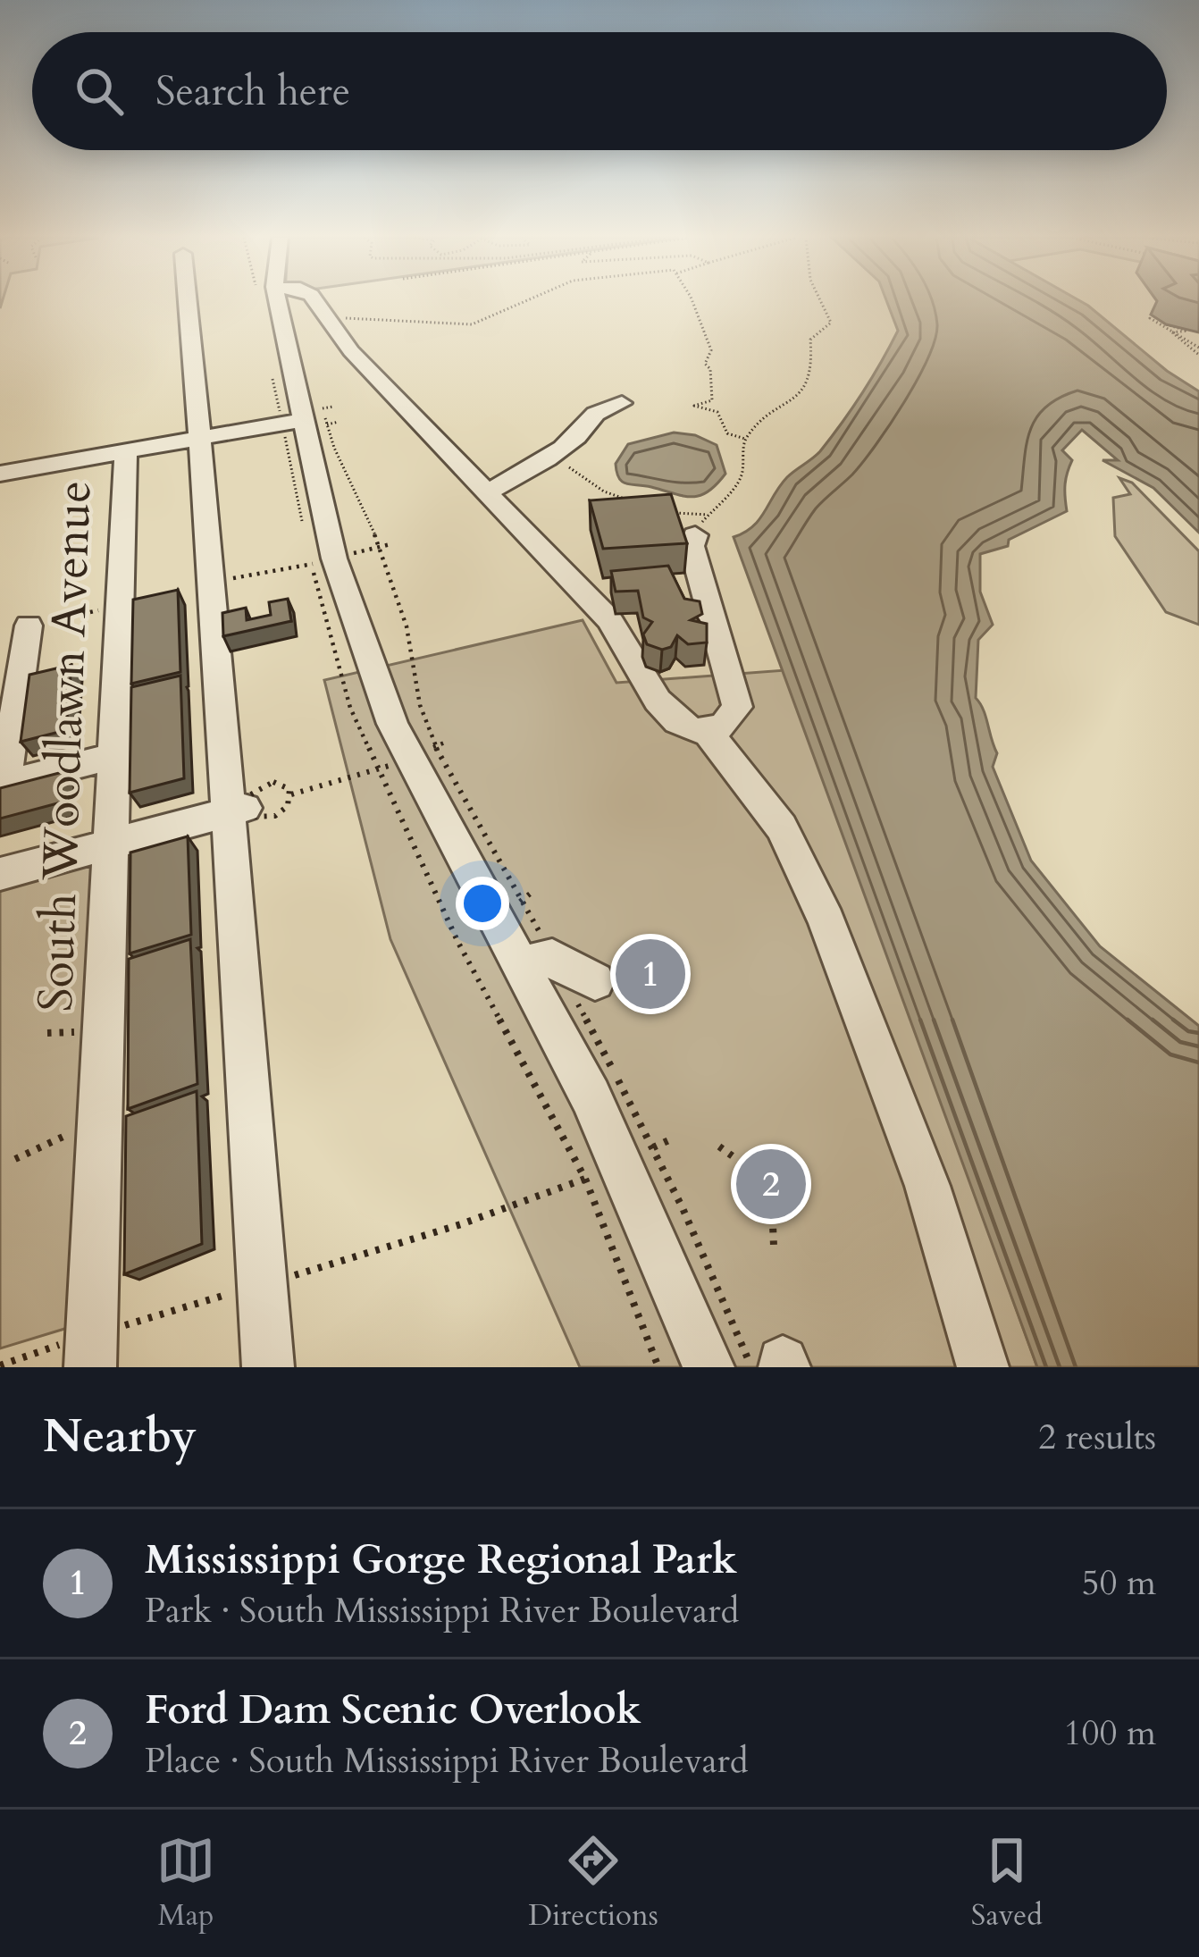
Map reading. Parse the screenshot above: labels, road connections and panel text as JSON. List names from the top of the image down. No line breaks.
{"streets":{"street":["South Woodlawn Avenue"]},"page":{"search":"Search here","pins":["1","2"],"heading":["Nearby","2 results"],"list":[{"mark":"1","name":"Mississippi Gorge Regional Park","note":"Park · South Mississippi River Boulevard","value":"50 m"},{"mark":"2","name":"Ford Dam Scenic Overlook","note":"Place · South Mississippi River Boulevard","value":"100 m"}],"nav":["Map","Directions","Saved"]}}
